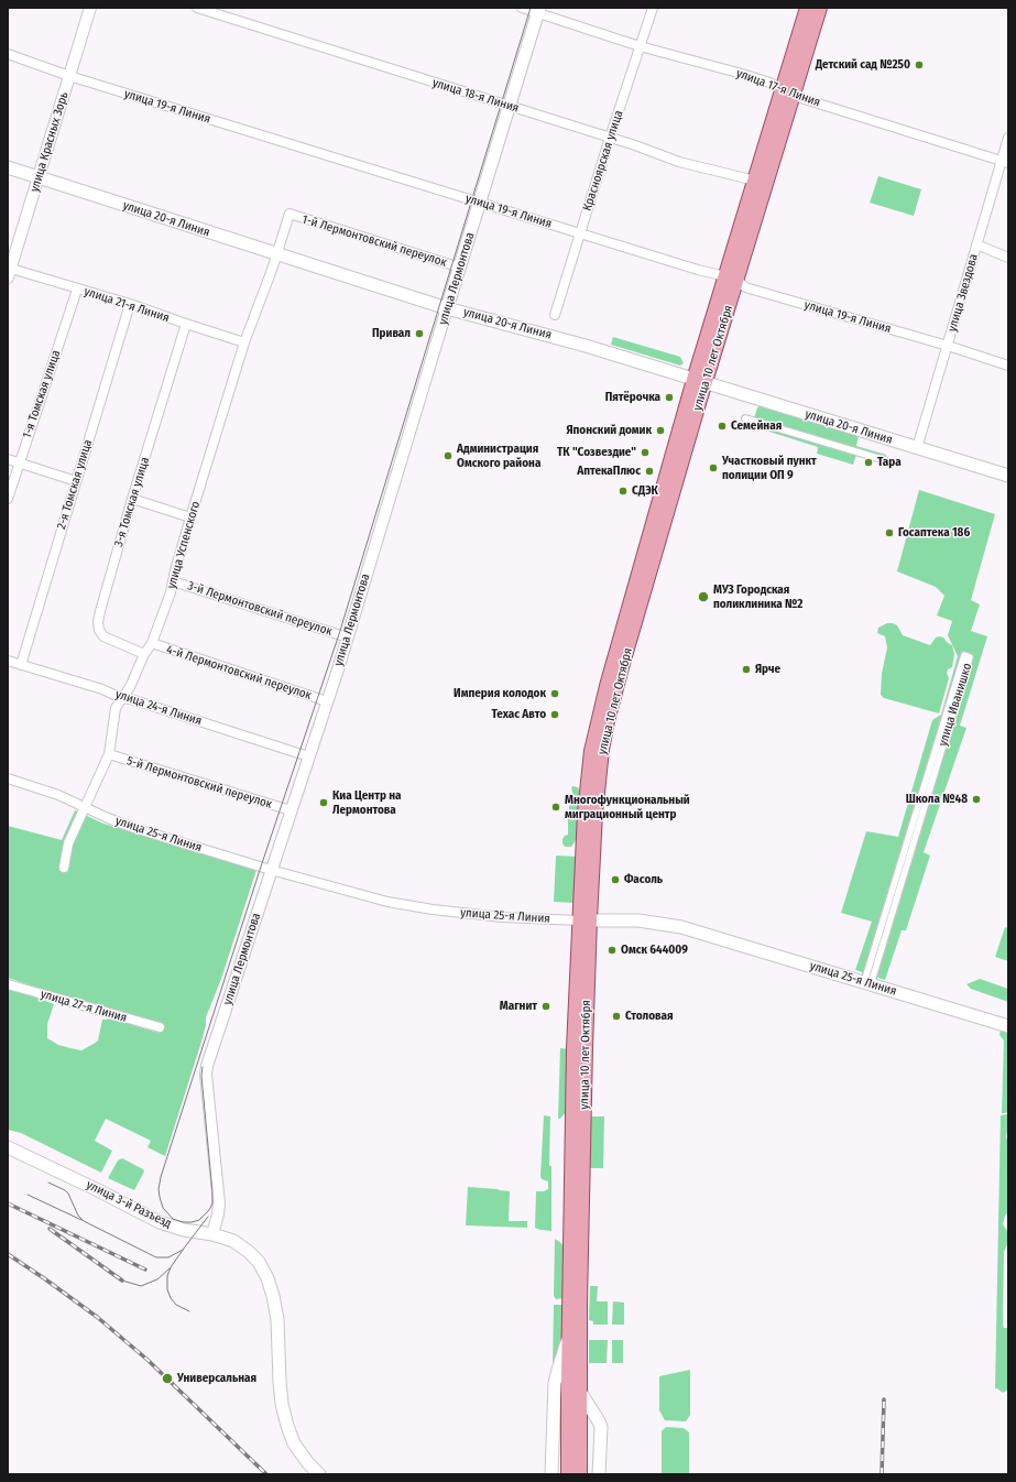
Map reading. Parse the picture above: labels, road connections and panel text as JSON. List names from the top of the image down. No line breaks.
{"streets":{"main road":["улица 20-я Линия","улица Лермонтова","улица 10 лет Октября","улица 25-я Линия","улица 3-й Разъезд"],"street":["улица 17-я Линия","улица 18-я Линия","улица 19-я Линия","улица Красных Зорь","Красноярская улица","1-й Лермонтовский переулок","улица Звездова","улица 21-я Линия","1-я Томская улица","2-я Томская улица","3-я Томская улица","улица Успенского","3-й Лермонтовский переулок","4-й Лермонтовский переулок","улица Иванишко","улица 24-я Линия","5-й Лермонтовский переулок","улица 27-я Линия"]},"crossings":[["улица 17-я Линия","Красноярская улица"],["улица 17-я Линия","улица Лермонтова"],["улица 17-я Линия","улица Звездова"],["улица 17-я Линия","улица 10 лет Октября"],["улица 18-я Линия","Красноярская улица"],["улица 18-я Линия","улица Лермонтова"],["улица 18-я Линия","улица 10 лет Октября"],["улица 19-я Линия","улица Красных Зорь"],["улица 19-я Линия","Красноярская улица"],["улица 19-я Линия","улица Лермонтова"],["улица 19-я Линия","улица Звездова"],["улица 19-я Линия","улица 10 лет Октября"],["улица Красных Зорь","улица 20-я Линия"],["улица Красных Зорь","улица 21-я Линия"],["улица 20-я Линия","улица Лермонтова"],["улица 20-я Линия","улица Звездова"],["улица 20-я Линия","улица 10 лет Октября"],["улица 20-я Линия","улица Успенского"],["1-й Лермонтовский переулок","улица Лермонтова"],["1-й Лермонтовский переулок","улица Успенского"],["улица Лермонтова","3-й Лермонтовский переулок"],["улица Лермонтова","4-й Лермонтовский переулок"],["улица Лермонтова","улица 24-я Линия"],["улица Лермонтова","5-й Лермонтовский переулок"],["улица Лермонтова","улица 25-я Линия"],["улица Лермонтова","улица 3-й Разъезд"],["улица 21-я Линия","1-я Томская улица"],["улица 21-я Линия","2-я Томская улица"],["улица 21-я Линия","3-я Томская улица"],["улица 21-я Линия","улица Успенского"],["улица 10 лет Октября","улица 25-я Линия"],["2-я Томская улица","улица 24-я Линия"],["3-я Томская улица","улица Успенского"],["улица Успенского","3-й Лермонтовский переулок"],["улица Успенского","4-й Лермонтовский переулок"],["улица Успенского","улица 24-я Линия"],["улица Успенского","5-й Лермонтовский переулок"],["улица Успенского","улица 25-я Линия"],["улица Иванишко","улица 25-я Линия"]],"places":["Детский сад №250","Привал","Пятёрочка","Семейная","Японский домик","ТК \"Созвездие\"","Администрация Омского района","Тара","Участковый пункт полиции ОП 9","АптекаПлюс","СДЭК","Госаптека 186","МУЗ Городская поликлиника №2","Ярче","Империя колодок","Техас Авто","Школа №48","Киа Центр на Лермонтова","Многофункциональный миграционный центр","Фасоль","Омск 644009","Магнит","Столовая","Универсальная"]}
